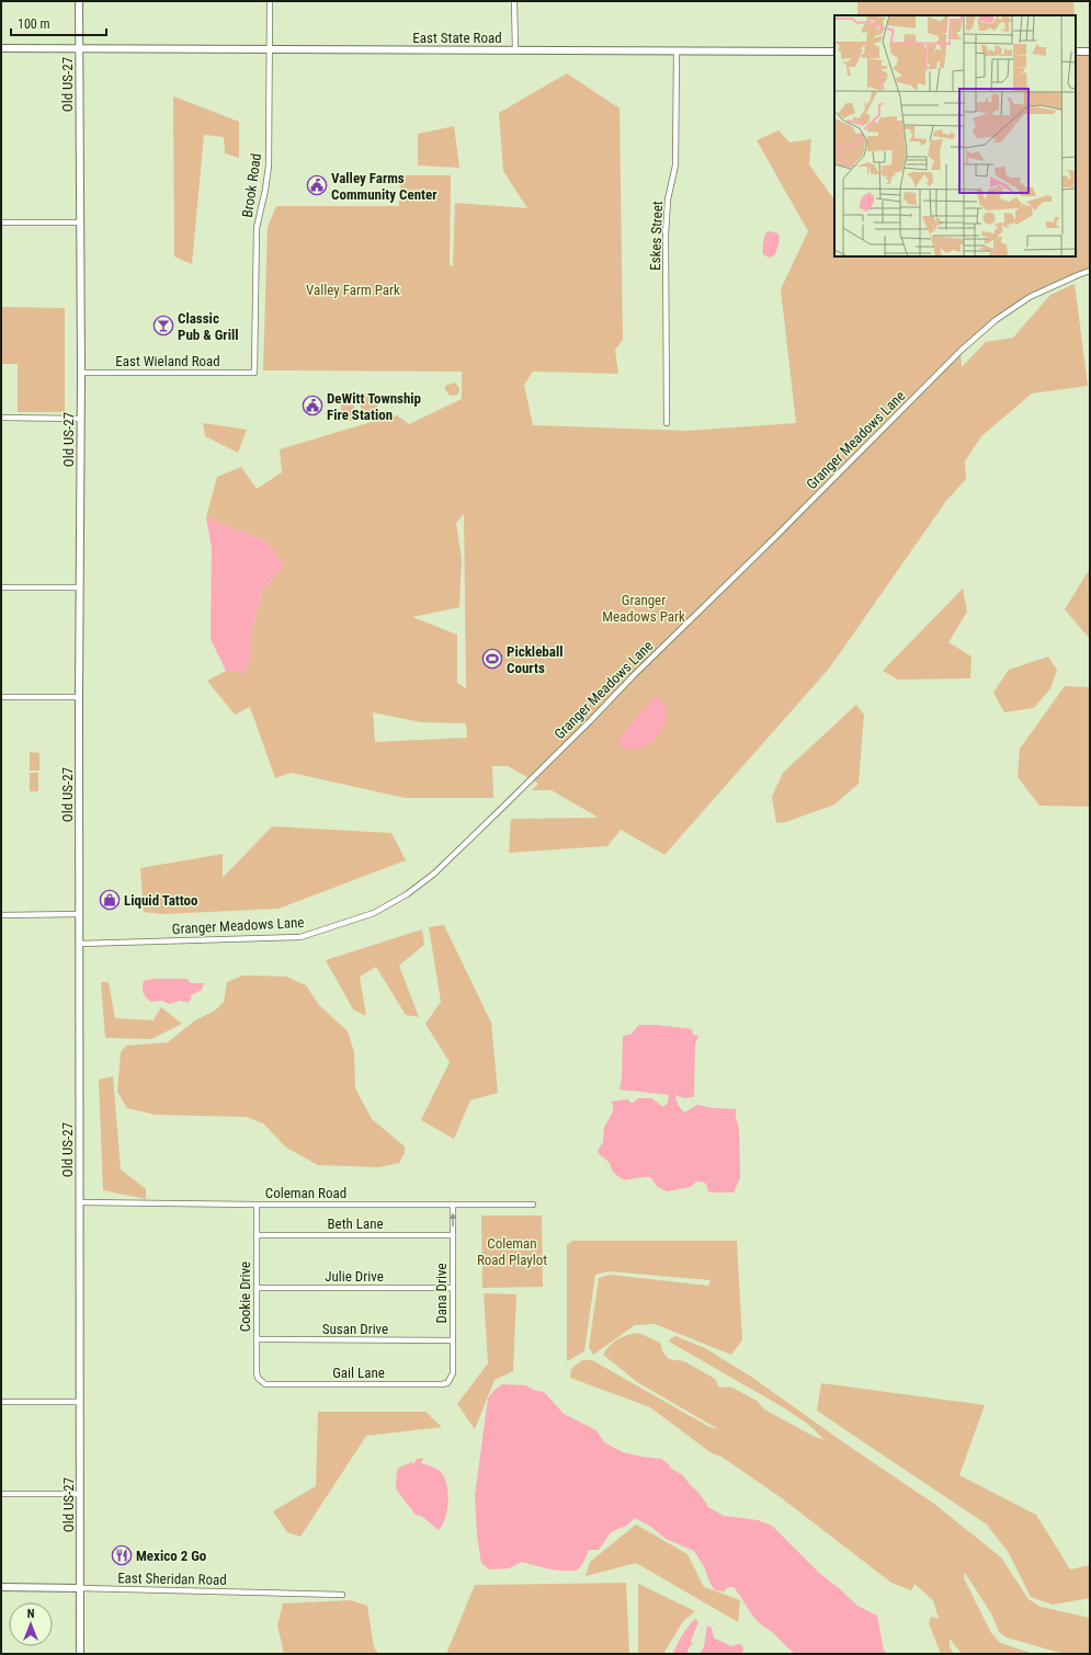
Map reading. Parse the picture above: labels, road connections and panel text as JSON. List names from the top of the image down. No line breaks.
{"streets":{"main road":["East State Road","Old US-27","East Sheridan Road"],"street":["Brook Road","Eskes Street","East Wieland Road","Granger Meadows Lane","Coleman Road","Beth Lane","Julie Drive","Dana Drive","Cookie Drive","Susan Drive","Gail Lane"]},"crossings":[["East State Road","Old US-27"],["East State Road","Brook Road"],["East State Road","Eskes Street"],["Old US-27","East Wieland Road"],["Old US-27","Granger Meadows Lane"],["Old US-27","Coleman Road"],["Old US-27","East Sheridan Road"],["Brook Road","East Wieland Road"],["Coleman Road","Dana Drive"],["Coleman Road","Cookie Drive"],["Beth Lane","Dana Drive"],["Beth Lane","Cookie Drive"],["Julie Drive","Dana Drive"],["Julie Drive","Cookie Drive"],["Dana Drive","Susan Drive"],["Dana Drive","Gail Lane"],["Cookie Drive","Susan Drive"],["Cookie Drive","Gail Lane"]],"parks":["Valley Farm Park","Granger Meadows Park","Coleman Road Playlot"],"places":{"public building":["Valley Farms Community Center","DeWitt Township Fire Station"],"bar":["Classic Pub & Grill"],"sports":["Pickleball Courts"],"shop":["Liquid Tattoo"],"restaurant":["Mexico 2 Go"]},"scale_bar":"100 m","north":"top"}
